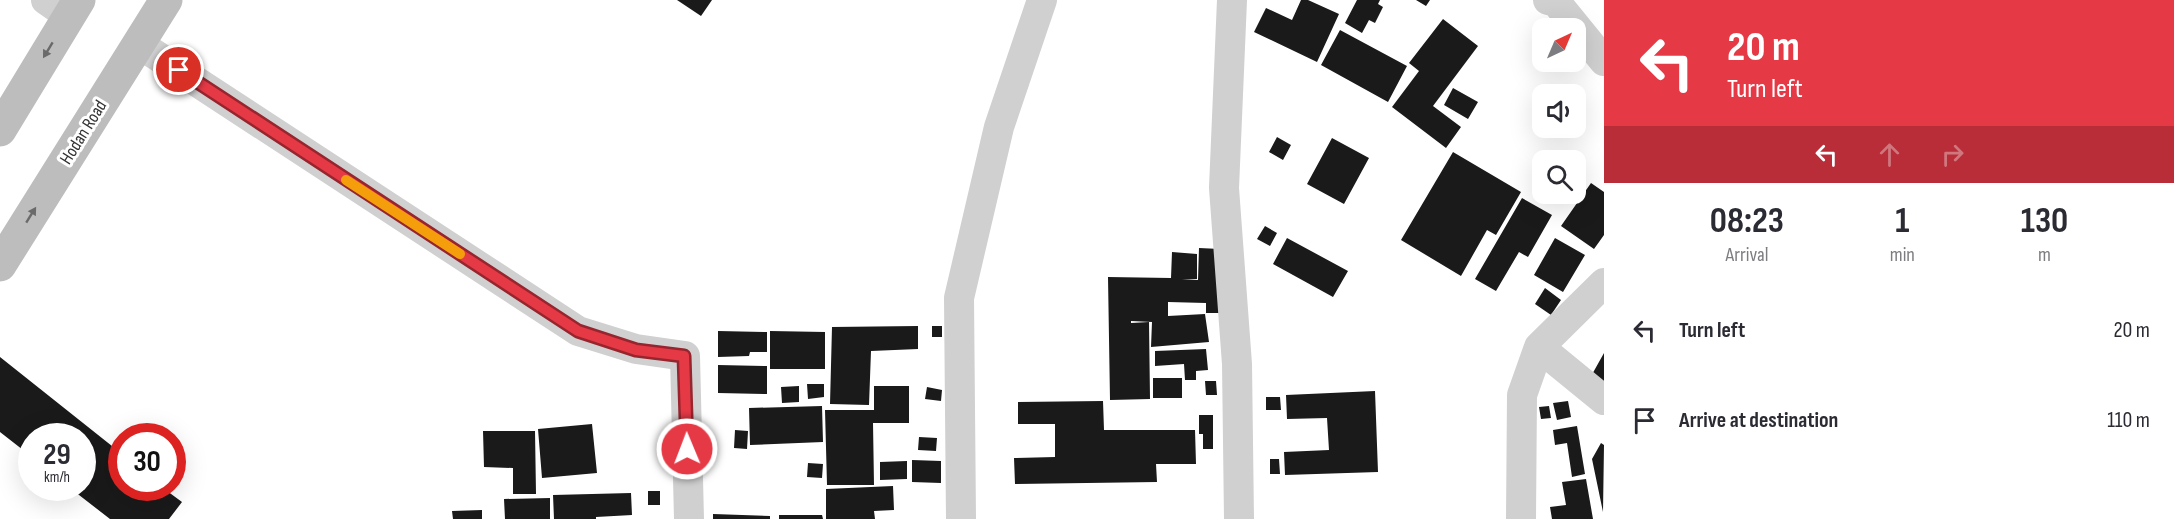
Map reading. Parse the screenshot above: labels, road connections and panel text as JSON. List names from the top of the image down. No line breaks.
{"streets":{"main road":["Hodan Road"]},"north":"top right","page":{"turn":["20 m","Turn left"],"eta":["08:23","Arrival","1","min","130","m"],"list":[{"name":"Turn left","value":"20 m"},{"name":"Arrive at destination","value":"110 m"}],"speed":"29 km/h","limit":"30"}}
